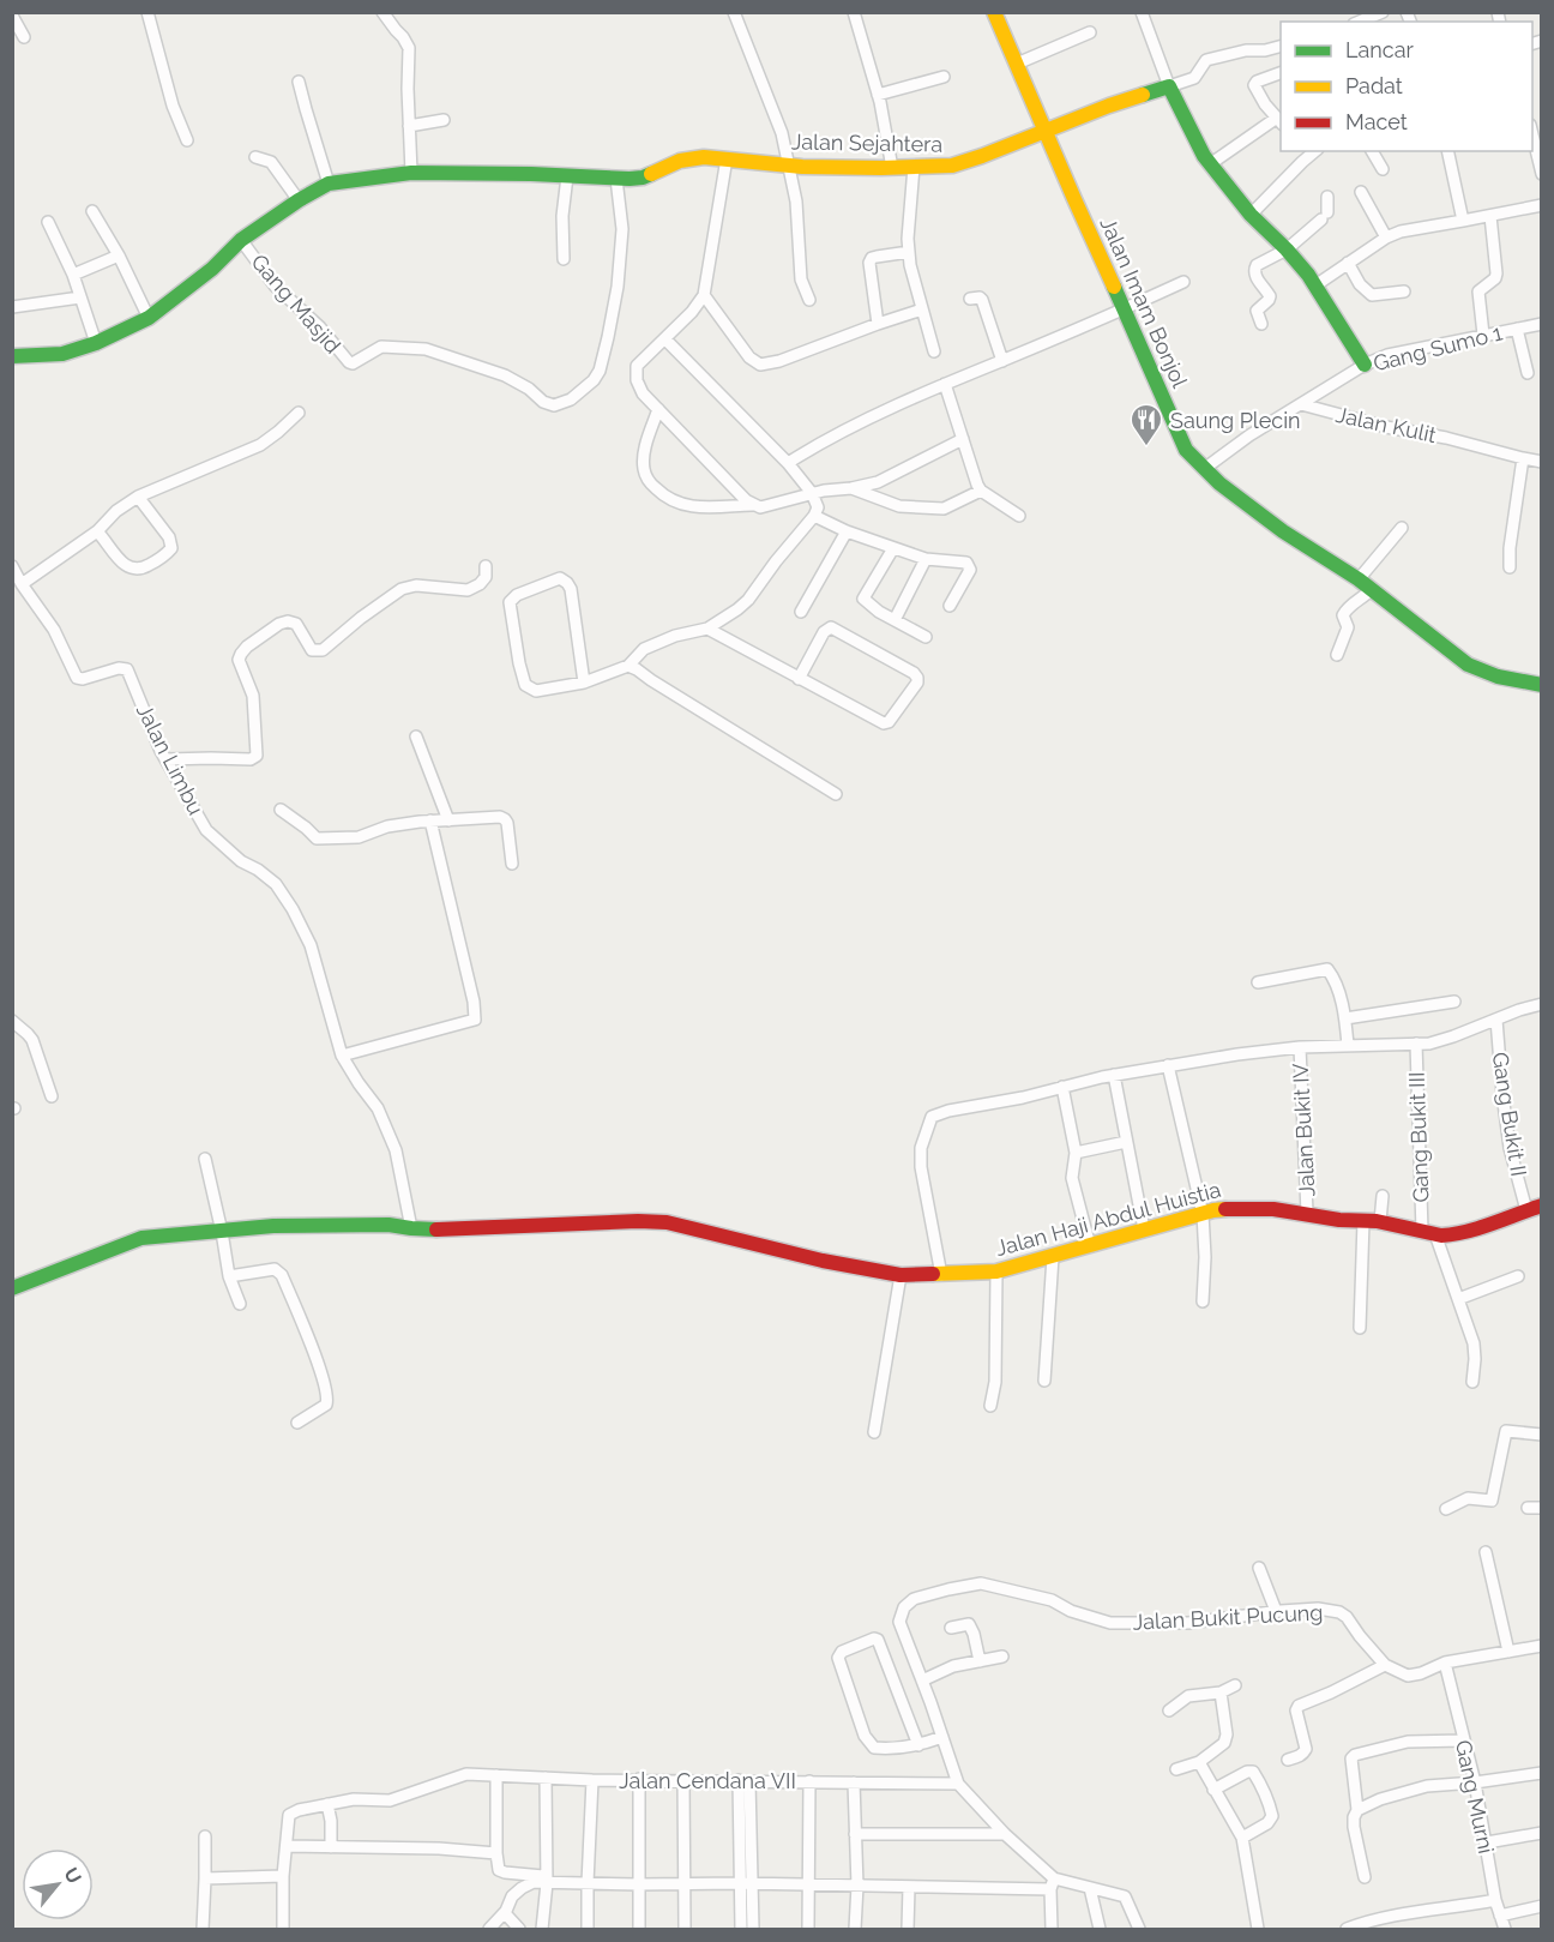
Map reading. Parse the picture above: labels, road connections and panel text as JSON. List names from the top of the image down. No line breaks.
{"streets":{"main road":["Jalan Sejahtera","Jalan Imam Bonjol","Jalan Haji Abdul Huistia"],"street":["Gang Masjid","Gang Sumo 1","Jalan Kulit","Jalan Limbu","Gang Bukit II","Jalan Bukit IV","Gang Bukit III","Jalan Bukit Pucung","Jalan Cendana VII","Gang Murni"]},"crossings":[["Jalan Sejahtera","Jalan Imam Bonjol"],["Jalan Sejahtera","Gang Masjid"],["Gang Sumo 1","Jalan Kulit"],["Jalan Limbu","Jalan Haji Abdul Huistia"],["Gang Bukit II","Jalan Haji Abdul Huistia"],["Jalan Bukit IV","Jalan Haji Abdul Huistia"],["Gang Bukit III","Jalan Haji Abdul Huistia"],["Jalan Bukit Pucung","Jalan Cendana VII"]],"places":{"restaurant":["Saung Plecin"]},"legend":["Lancar","Padat","Macet"],"north":"top right"}
